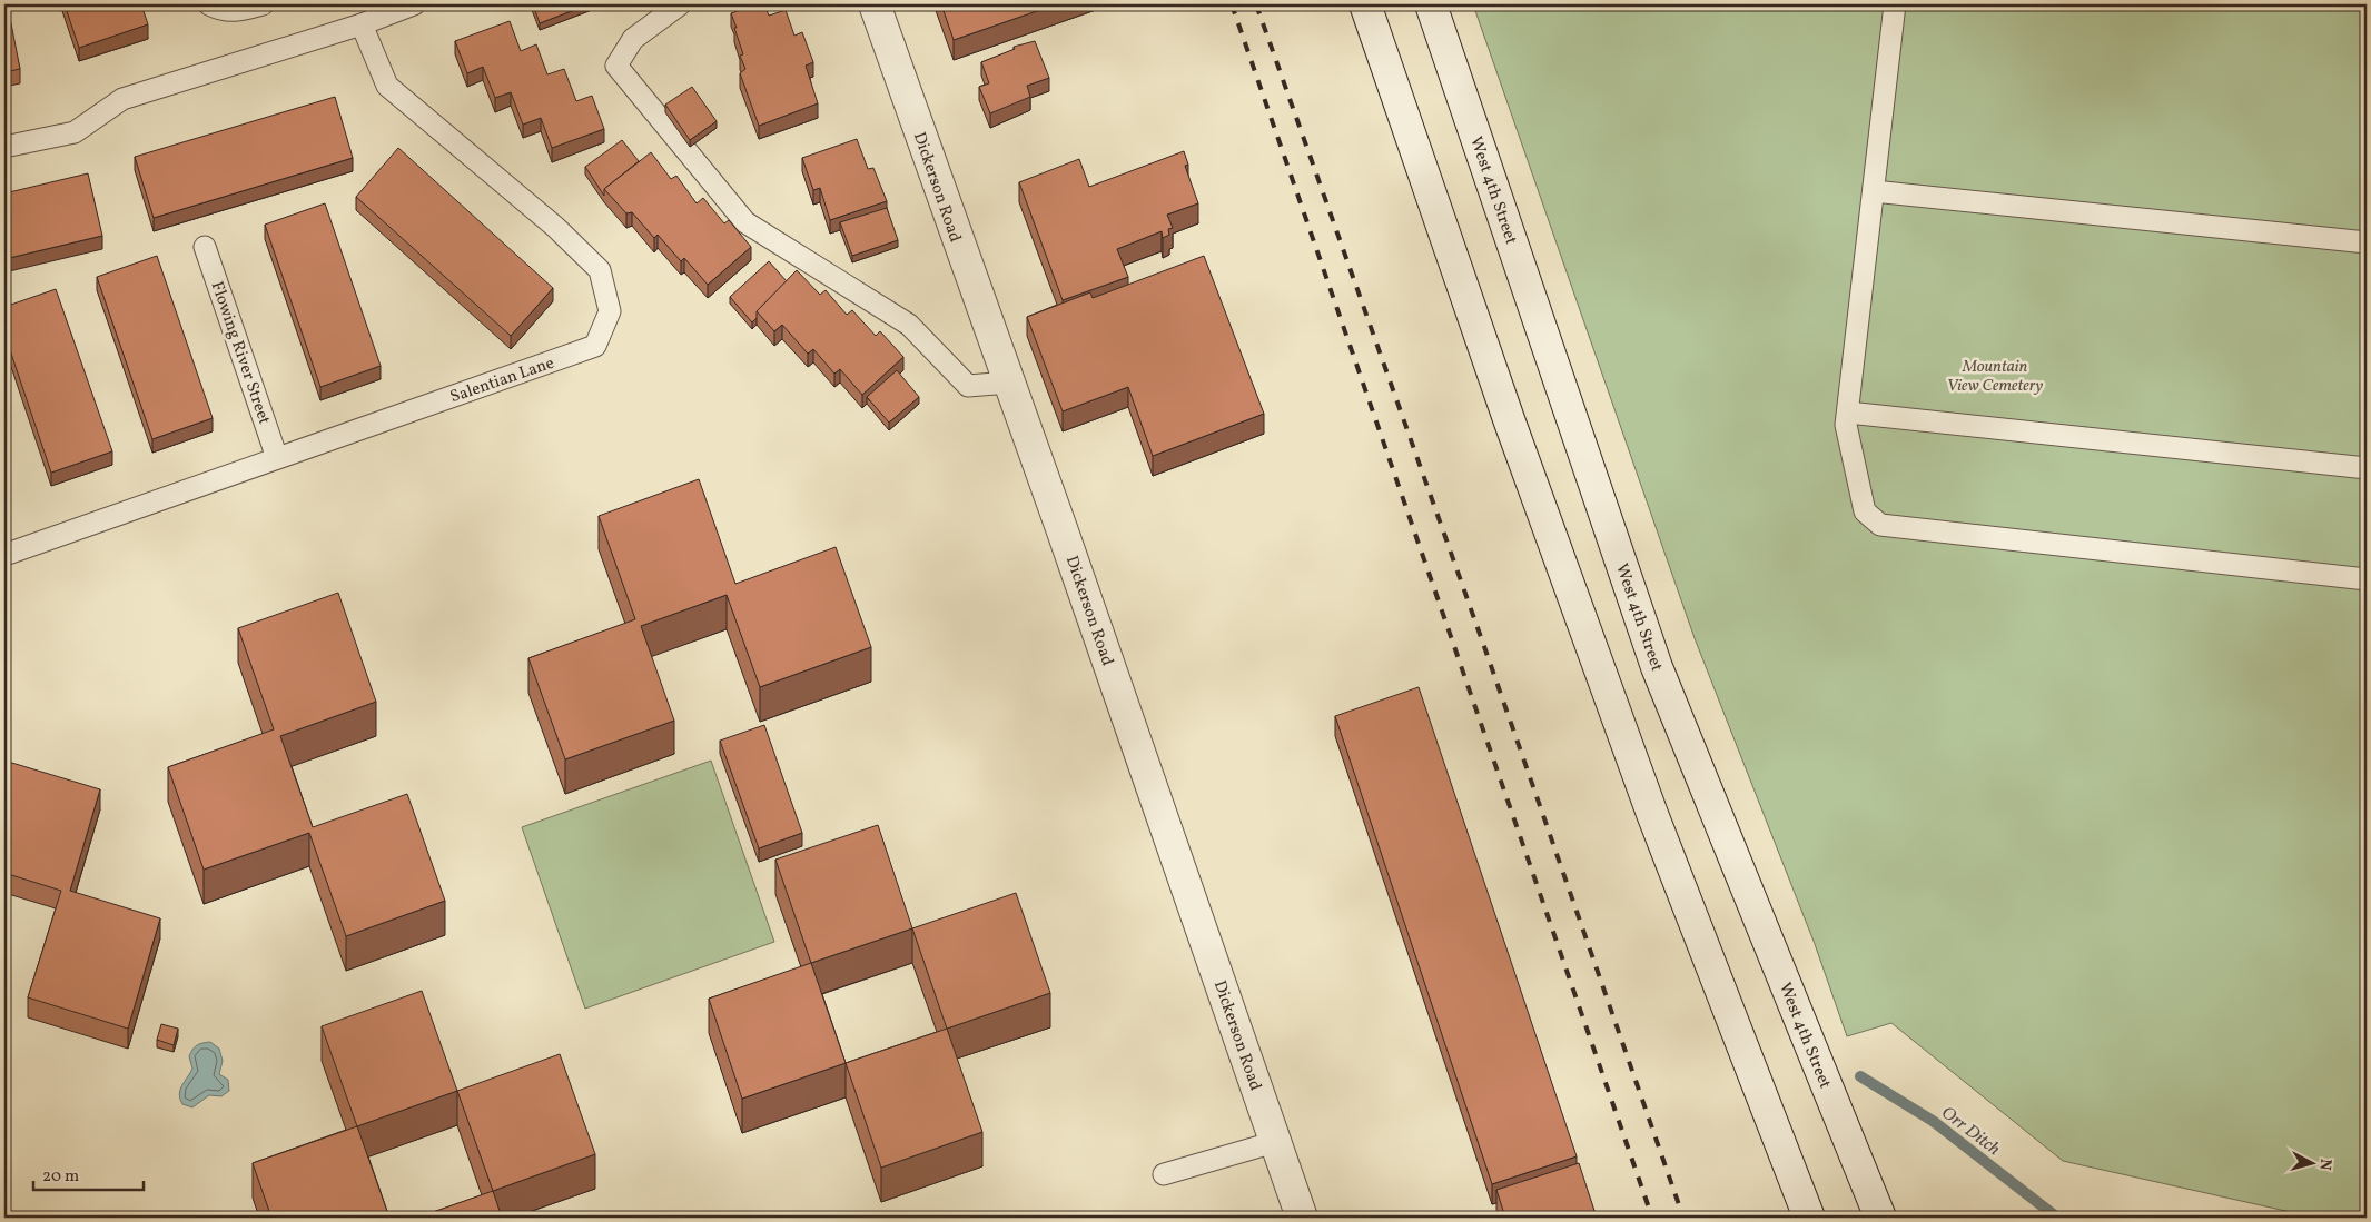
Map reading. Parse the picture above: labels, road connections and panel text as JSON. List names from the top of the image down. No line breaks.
{"streets":{"main road":["Dickerson Road","West 4th Street"],"lane":["Flowing River Street","Salentian Lane"]},"crossings":[["Flowing River Street","Salentian Lane"]],"water":["Orr Ditch"],"parks":["Mountain View Cemetery"],"scale_bar":"20 m","north":"right"}
